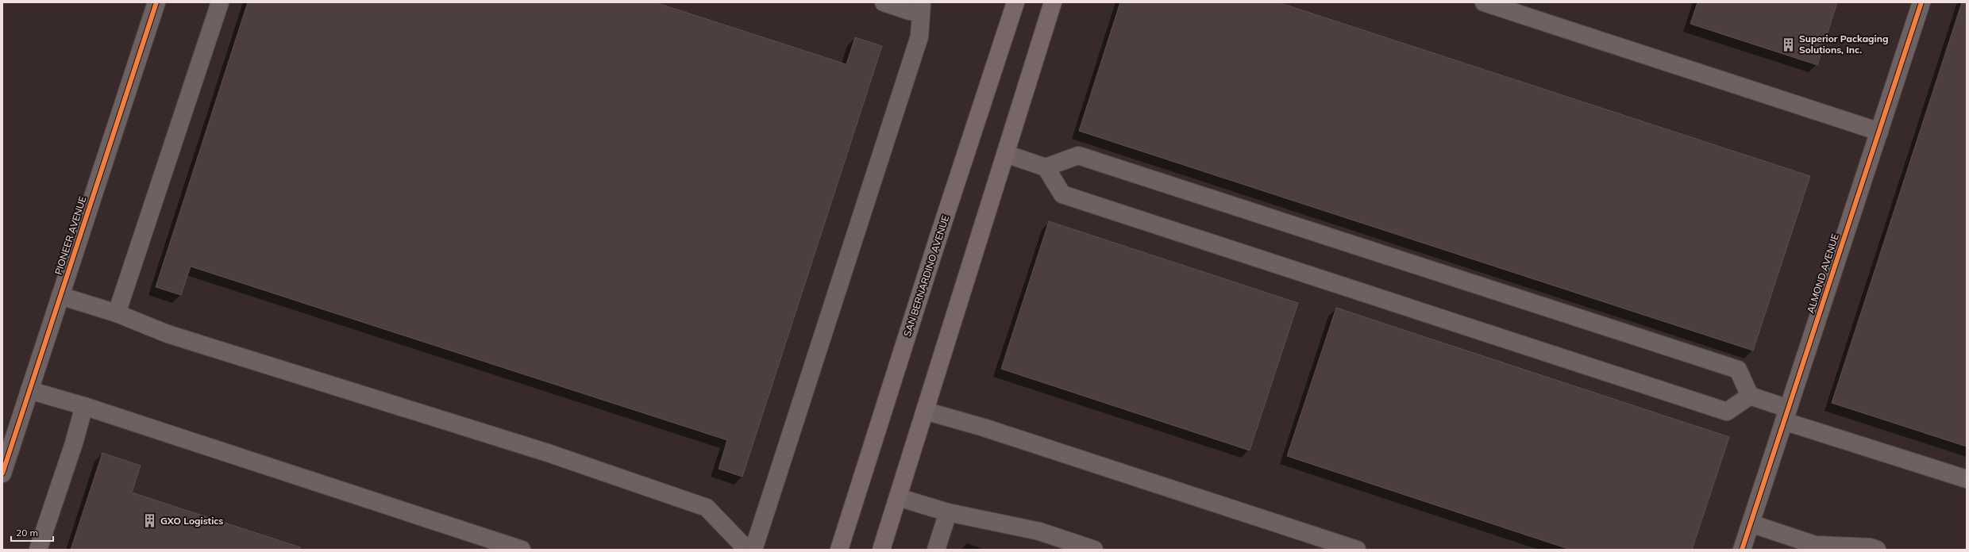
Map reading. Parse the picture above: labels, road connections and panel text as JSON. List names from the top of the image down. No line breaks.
{"streets":{"main road":["SAN BERNARDINO AVENUE"],"street":["PIONEER AVENUE","ALMOND AVENUE"]},"places":{"building":["Superior Packaging Solutions, Inc.","GXO Logistics"]},"scale_bar":"20 m"}
